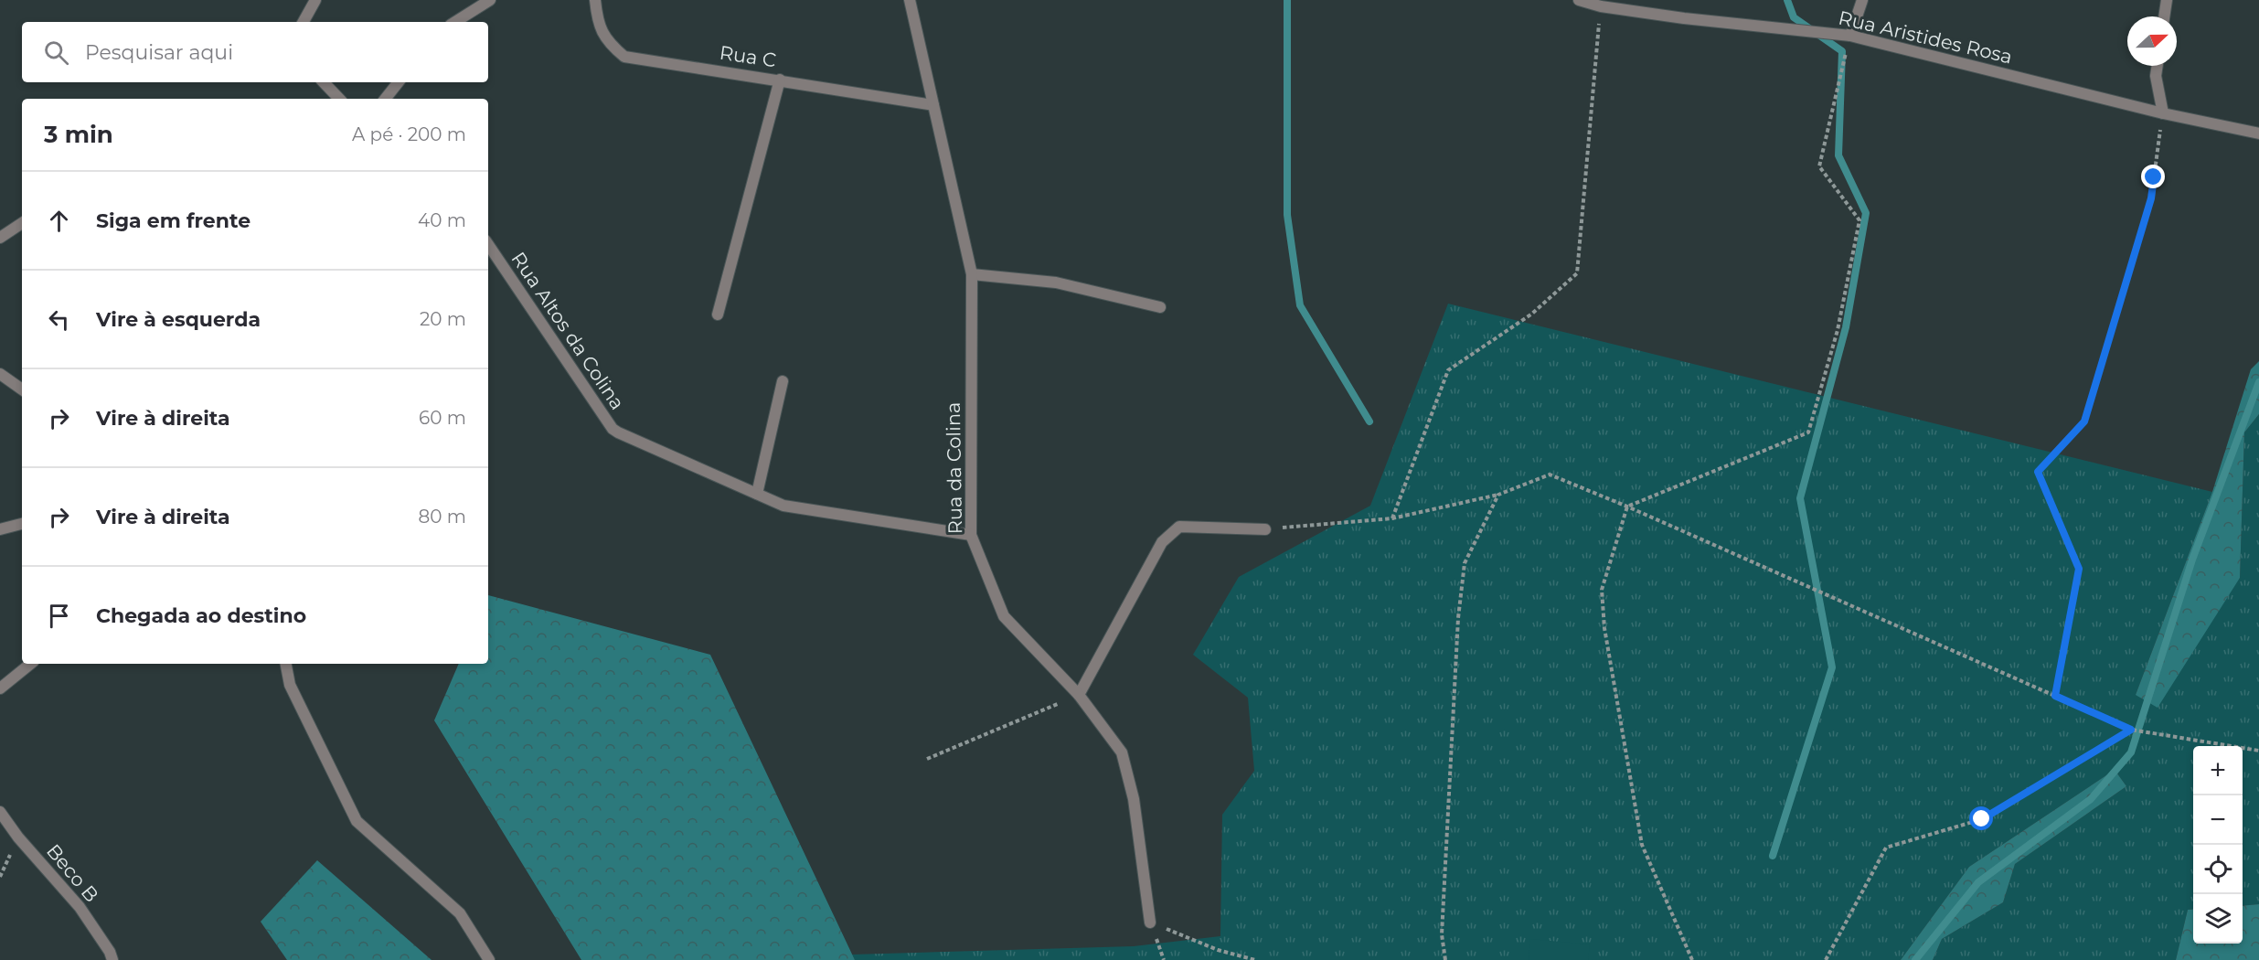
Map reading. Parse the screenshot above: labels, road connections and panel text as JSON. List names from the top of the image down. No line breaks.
{"streets":{"street":["Rua Aristides Rosa","Rua C","Rua Altos da Colina","Rua da Colina","Beco B"]},"crossings":[["Rua C","Rua da Colina"],["Rua Altos da Colina","Rua da Colina"]],"north":"right","page":{"search":"Pesquisar aqui","heading":["3 min","A pé · 200 m"],"list":[["Siga em frente","40 m"],["Vire à esquerda","20 m"],["Vire à direita","60 m"],["Vire à direita","80 m"],"Chegada ao destino"],"map_buttons":["+","−"]}}
